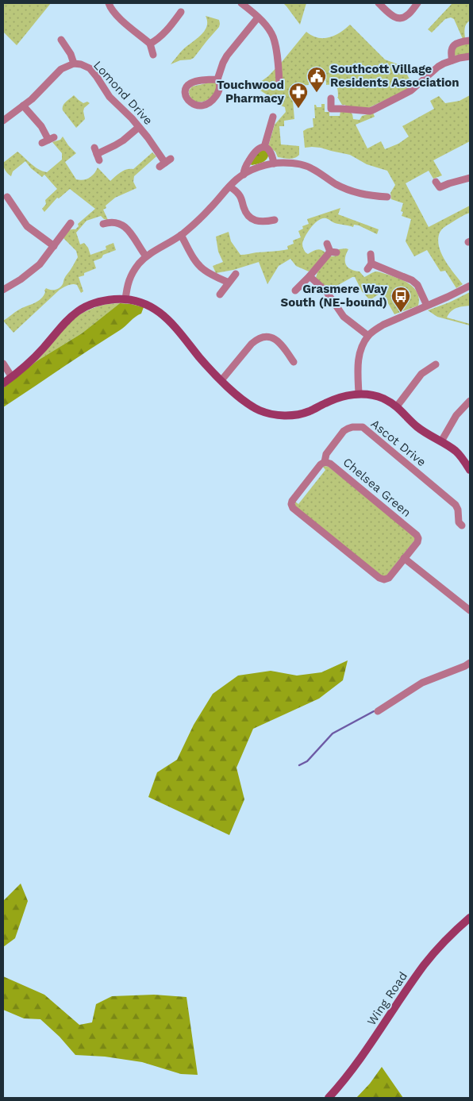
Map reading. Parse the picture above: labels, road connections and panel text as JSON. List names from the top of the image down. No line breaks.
{"streets":{"street":["Lomond Drive","Ascot Drive","Chelsea Green","Wing Road"]},"crossings":[["Ascot Drive","Chelsea Green"]],"places":{"public building":["Southcott Village Residents Association"],"pharmacy":["Touchwood Pharmacy"],"bus stop":["Grasmere Way South (NE-bound)"]}}
